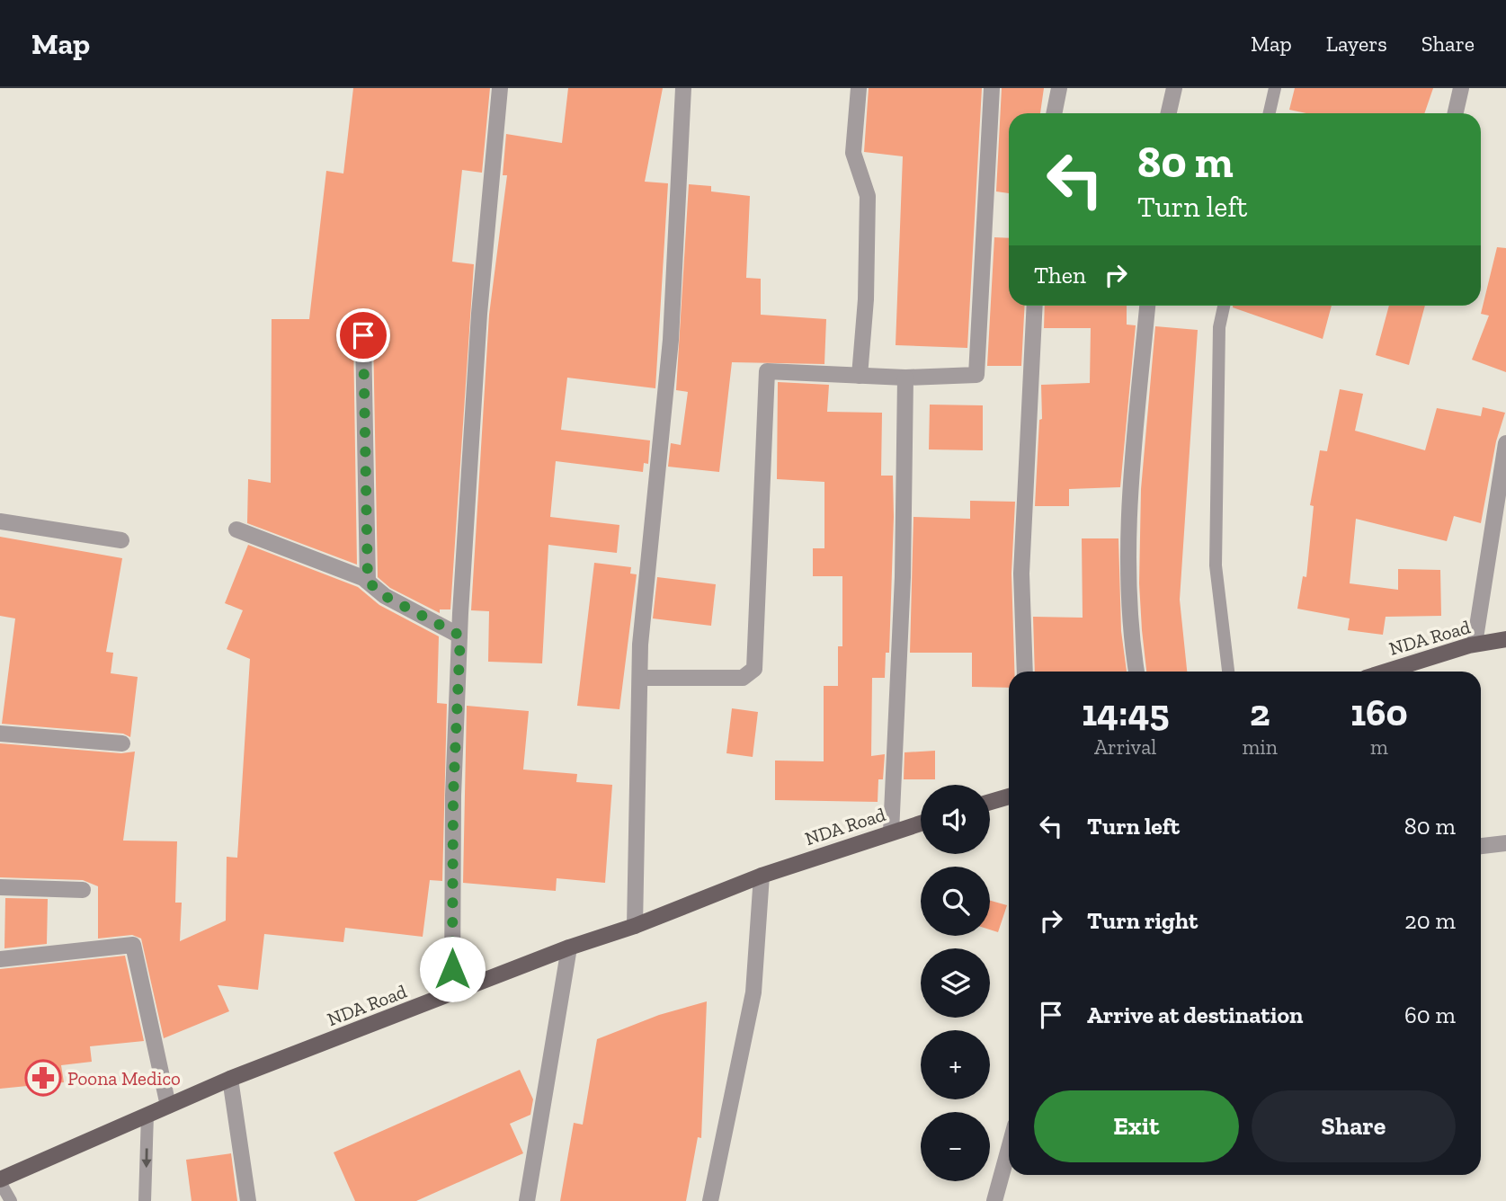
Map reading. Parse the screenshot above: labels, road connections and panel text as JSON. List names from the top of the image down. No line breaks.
{"streets":{"main road":["NDA Road"]},"places":{"pharmacy":["Poona Medico"]},"page":{"header":"Map","nav":["Map","Layers","Share"],"turn":["80 m","Turn left"],"then":"Then","eta":["14:45","Arrival","2","min","160","m"],"list":[{"name":"Turn left","value":"80 m"},{"name":"Turn right","value":"20 m"},{"name":"Arrive at destination","value":"60 m"}],"map_buttons":["+","−"],"buttons":["Exit","Share"]}}
